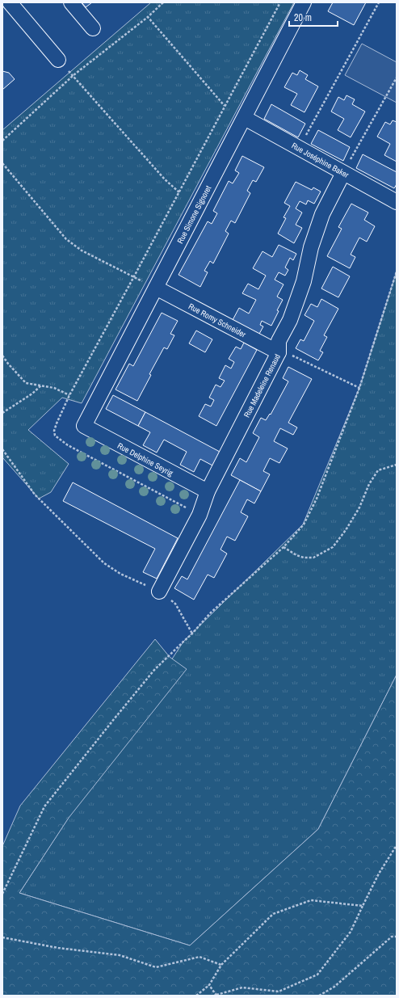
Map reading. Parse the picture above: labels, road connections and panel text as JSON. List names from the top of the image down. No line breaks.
{"streets":{"street":["Rue Joséphine Baker","Rue Simone Signoret","Rue Romy Schneider","Rue Madeleine Renaud","Rue Delphine Seyrig"]},"crossings":[["Rue Joséphine Baker","Rue Simone Signoret"],["Rue Joséphine Baker","Rue Madeleine Renaud"],["Rue Simone Signoret","Rue Romy Schneider"],["Rue Simone Signoret","Rue Delphine Seyrig"],["Rue Romy Schneider","Rue Madeleine Renaud"],["Rue Madeleine Renaud","Rue Delphine Seyrig"]],"scale_bar":"20 m"}
